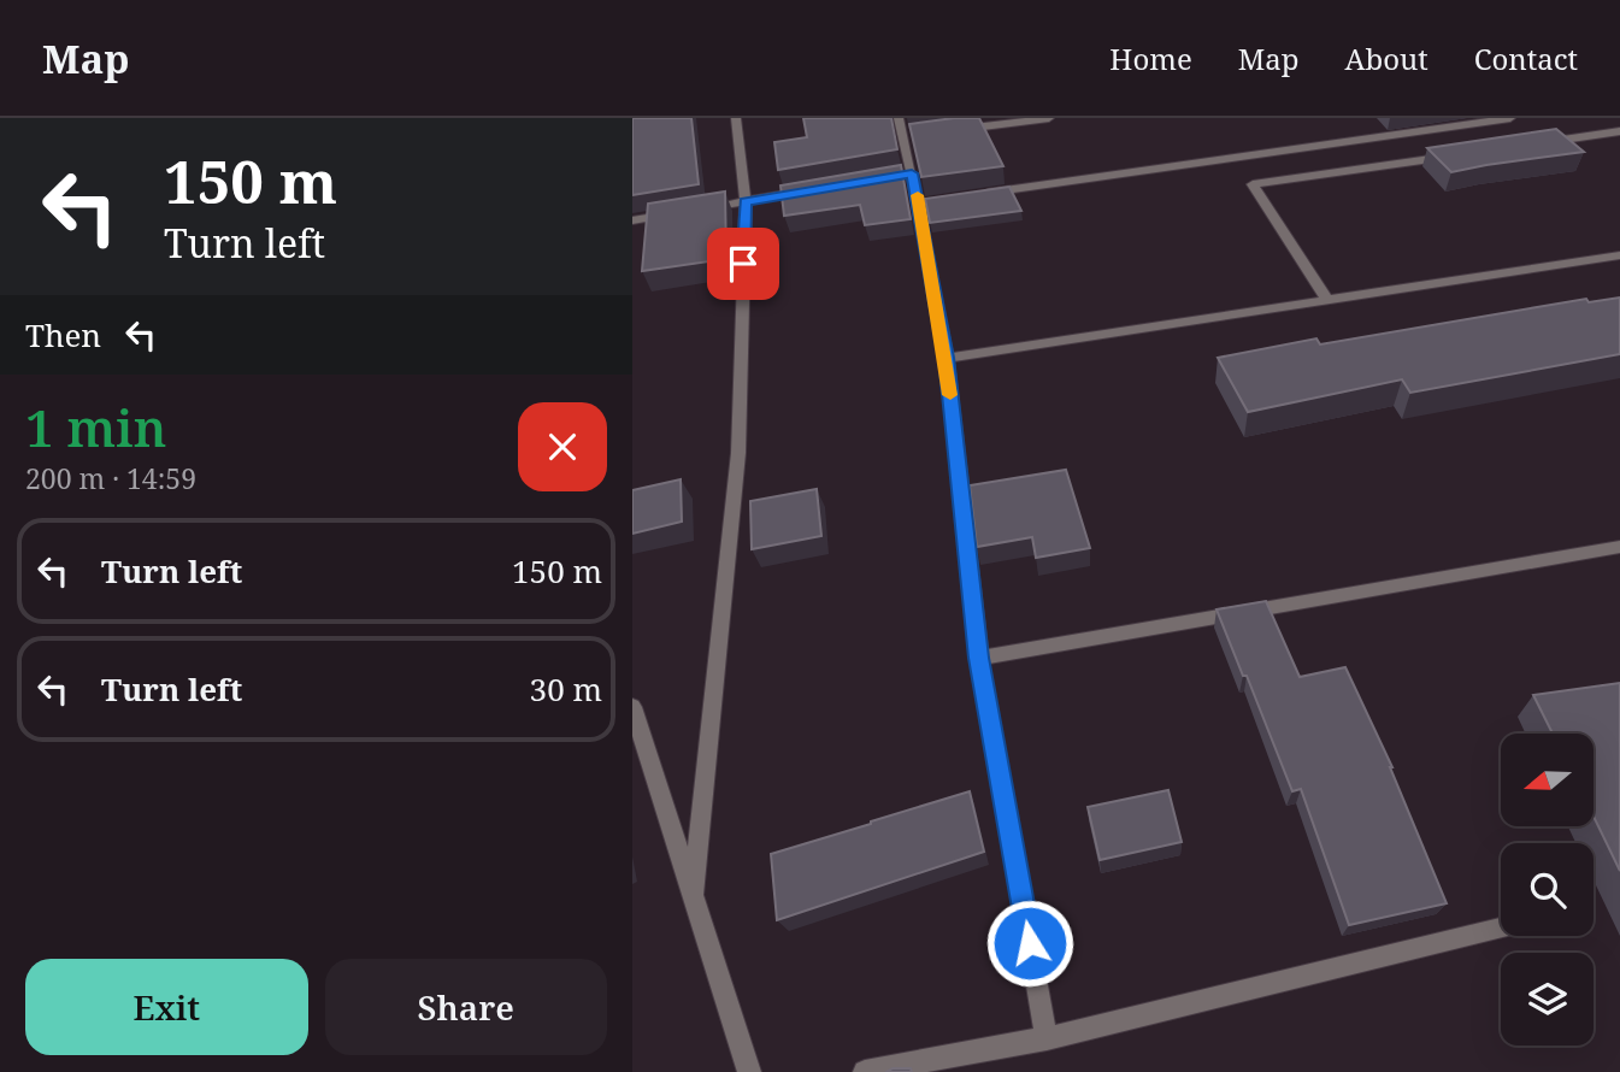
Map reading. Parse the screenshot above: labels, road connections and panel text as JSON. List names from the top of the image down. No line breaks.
{"north":"left","page":{"header":"Map","nav":["Home","Map","About","Contact"],"turn":["150 m","Turn left"],"then":"Then","heading":["1 min","200 m · 14:59"],"list":[{"name":"Turn left","value":"150 m"},{"name":"Turn left","value":"30 m"}],"buttons":["Exit","Share"]}}
